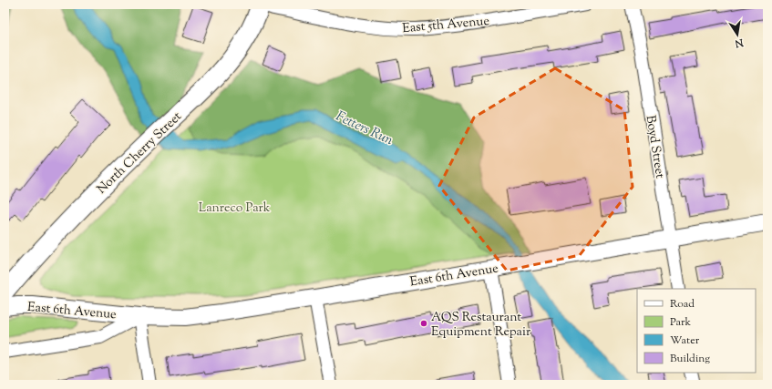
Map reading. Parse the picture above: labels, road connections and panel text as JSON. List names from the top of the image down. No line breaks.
{"streets":{"main road":["North Cherry Street"],"street":["East 5th Avenue","Boyd Street","East 6th Avenue"]},"crossings":[["Boyd Street","East 6th Avenue"]],"water":["Fetters Run"],"parks":["Lanreco Park"],"places":["AQS Restaurant Equipment Repair"],"legend":["Road","Park","Water","Building"],"north":"bottom"}
